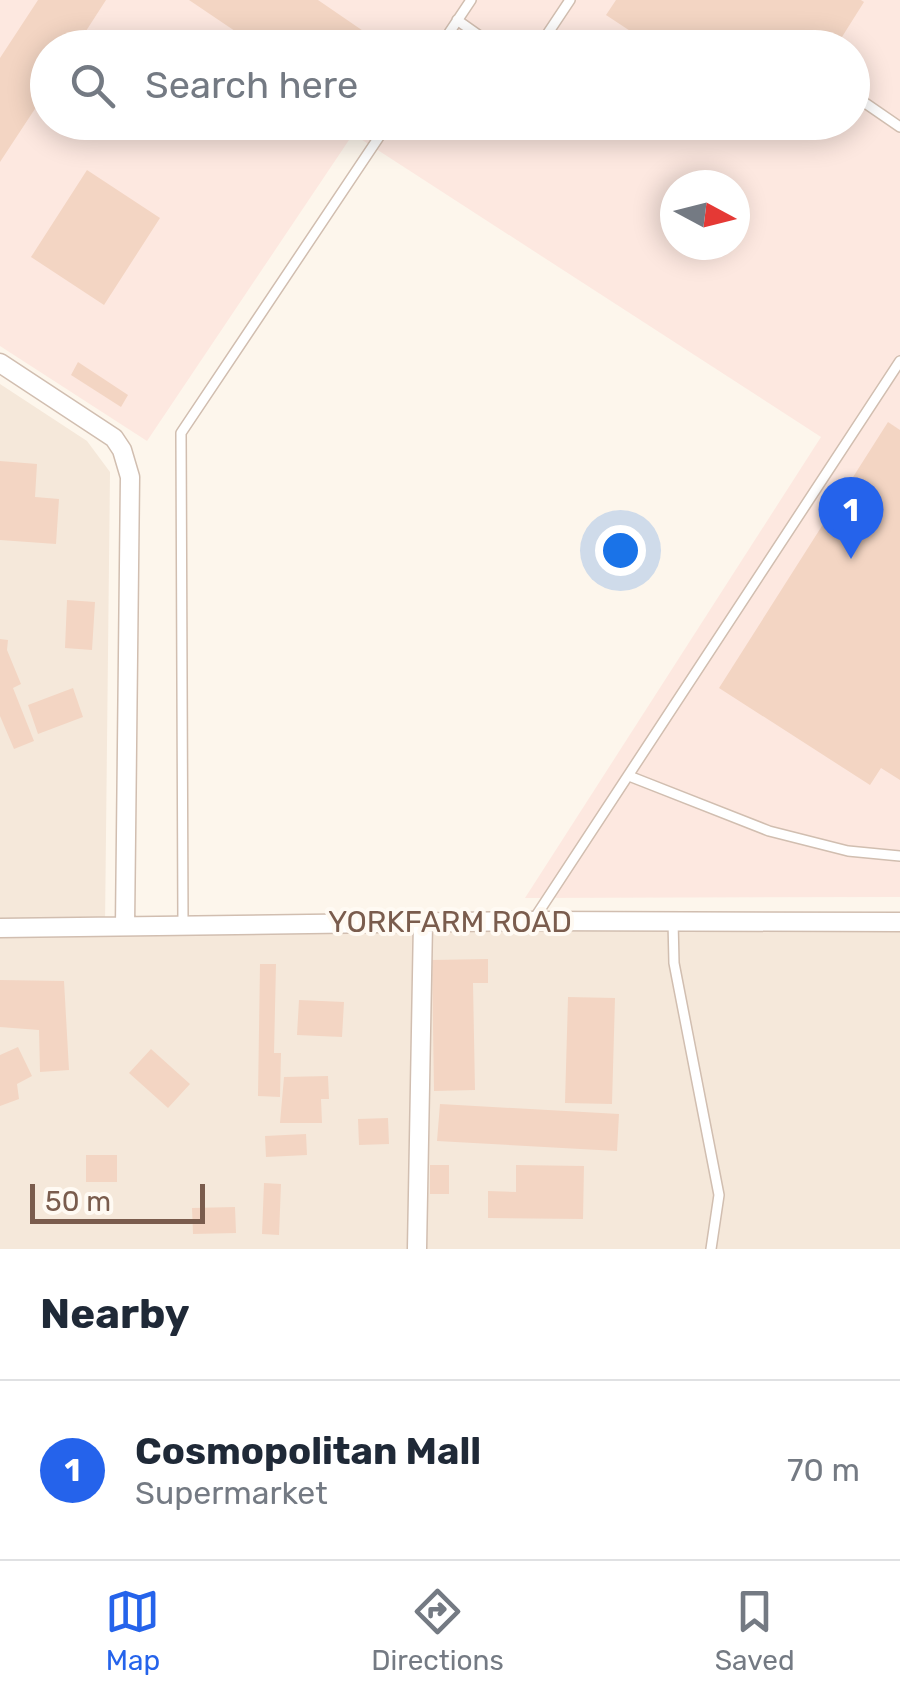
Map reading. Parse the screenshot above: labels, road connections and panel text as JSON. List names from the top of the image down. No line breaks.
{"streets":{"street":["YORKFARM ROAD"]},"scale_bar":"50 m","north":"right","page":{"search":"Search here","pins":"1","scale":"50 m","heading":"Nearby","list":[{"mark":"1","name":"Cosmopolitan Mall","note":"Supermarket","value":"70 m"}],"nav":["Map","Directions","Saved"]}}
